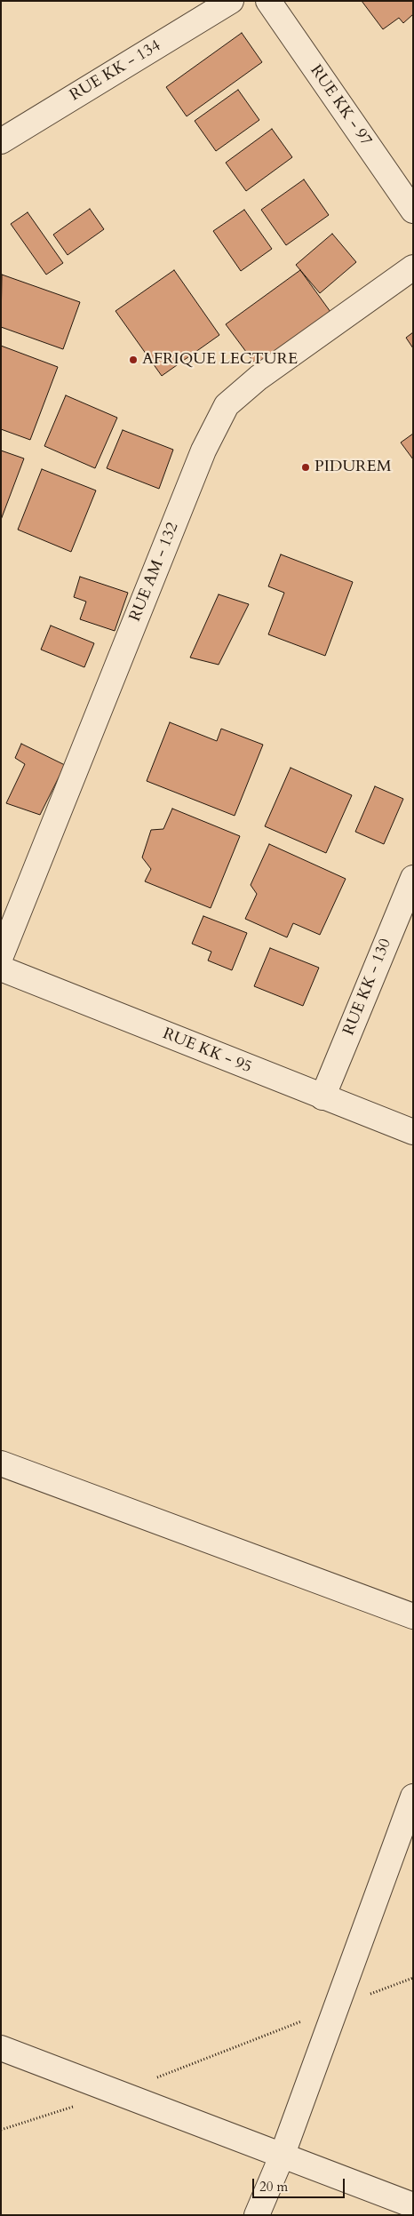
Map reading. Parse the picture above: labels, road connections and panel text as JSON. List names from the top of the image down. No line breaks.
{"streets":{"street":["RUE KK - 134","RUE KK - 97","RUE AM - 132","RUE KK - 130","RUE KK - 95"]},"crossings":[["RUE KK - 130","RUE KK - 95"]],"places":["AFRIQUE LECTURE","PIDUREM"],"scale_bar":"20 m"}
